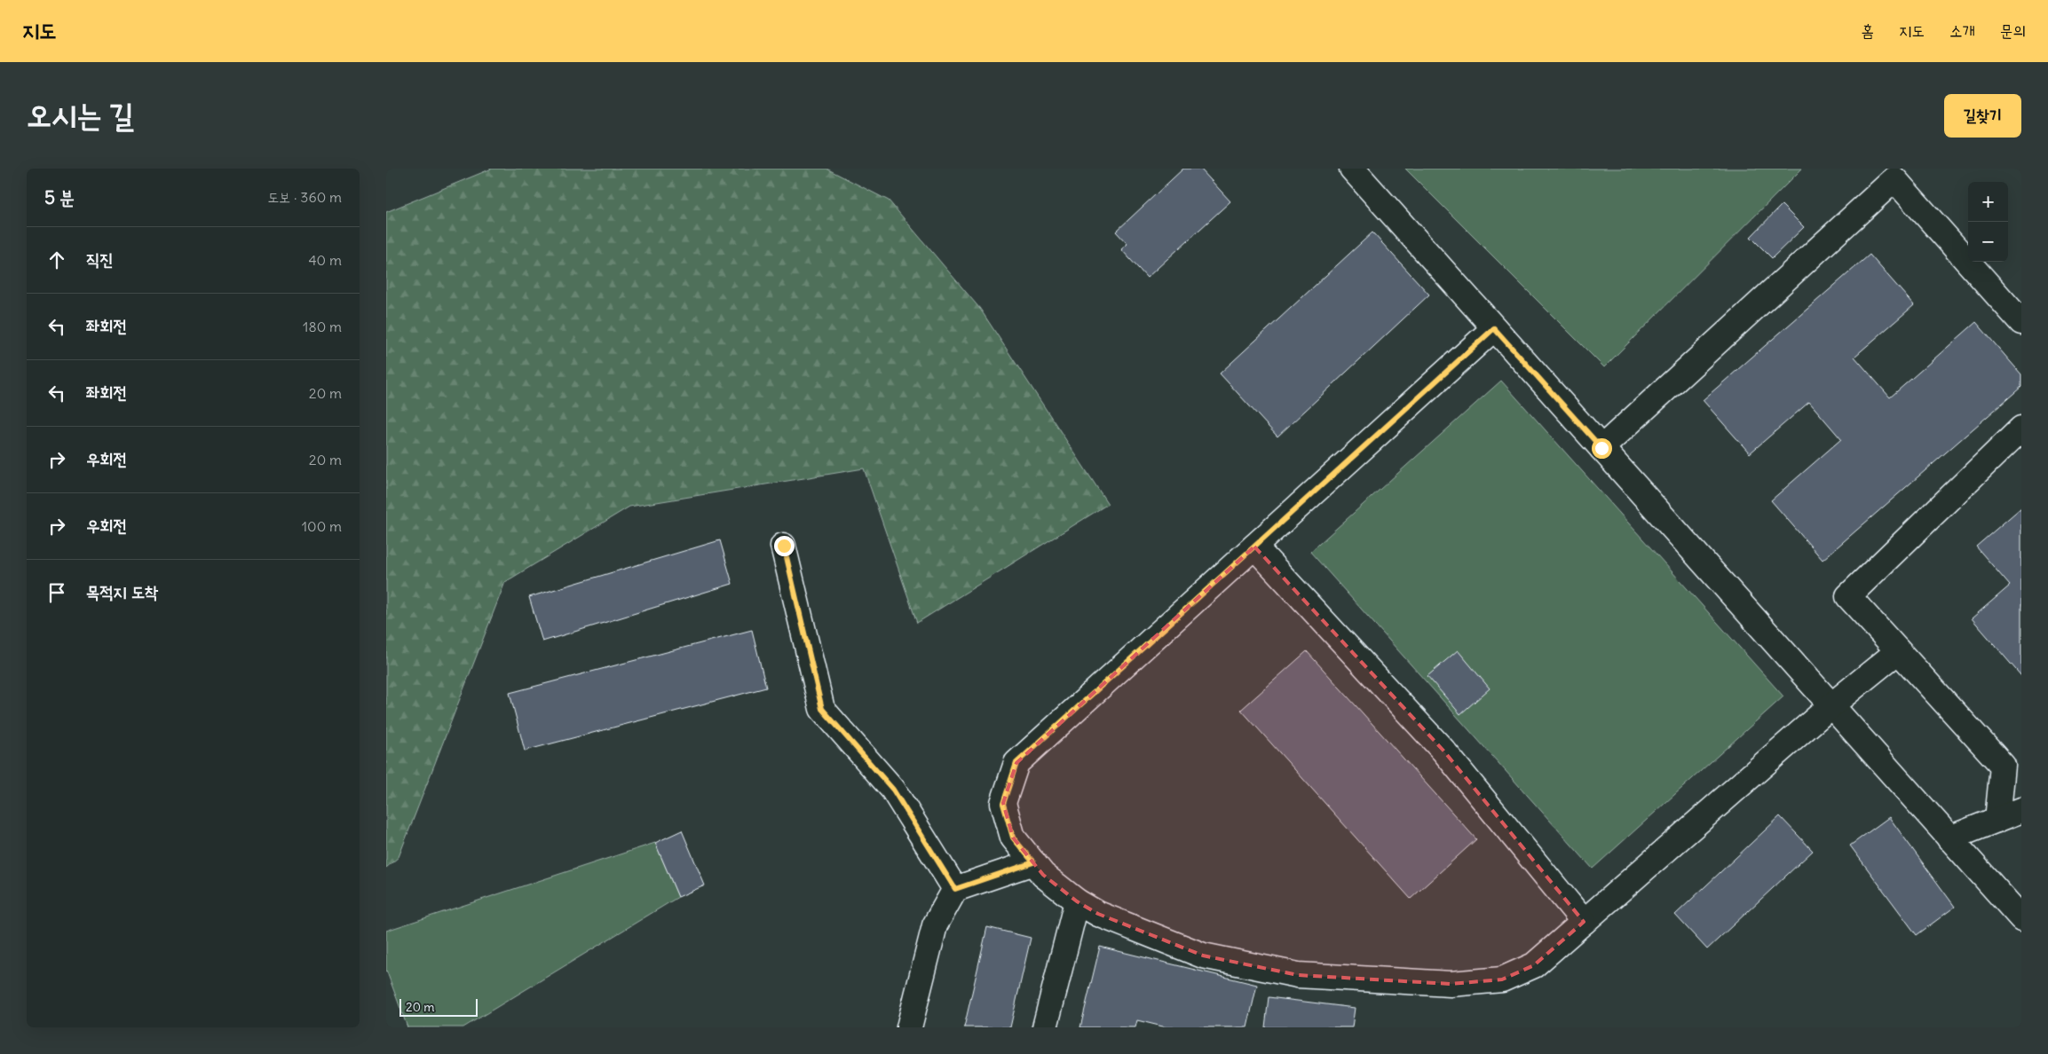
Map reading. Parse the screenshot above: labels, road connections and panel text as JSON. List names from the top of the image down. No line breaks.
{"scale_bar":"20 m","page":{"header":"지도","nav":["홈","지도","소개","문의"],"buttons":"길찾기","title":"오시는 길","heading":["5 분","도보 · 360 m"],"map_buttons":["+","−"],"list":[["직진","40 m"],["좌회전","180 m"],["좌회전","20 m"],["우회전","20 m"],["우회전","100 m"],"목적지 도착"],"scale":"20 m"}}
